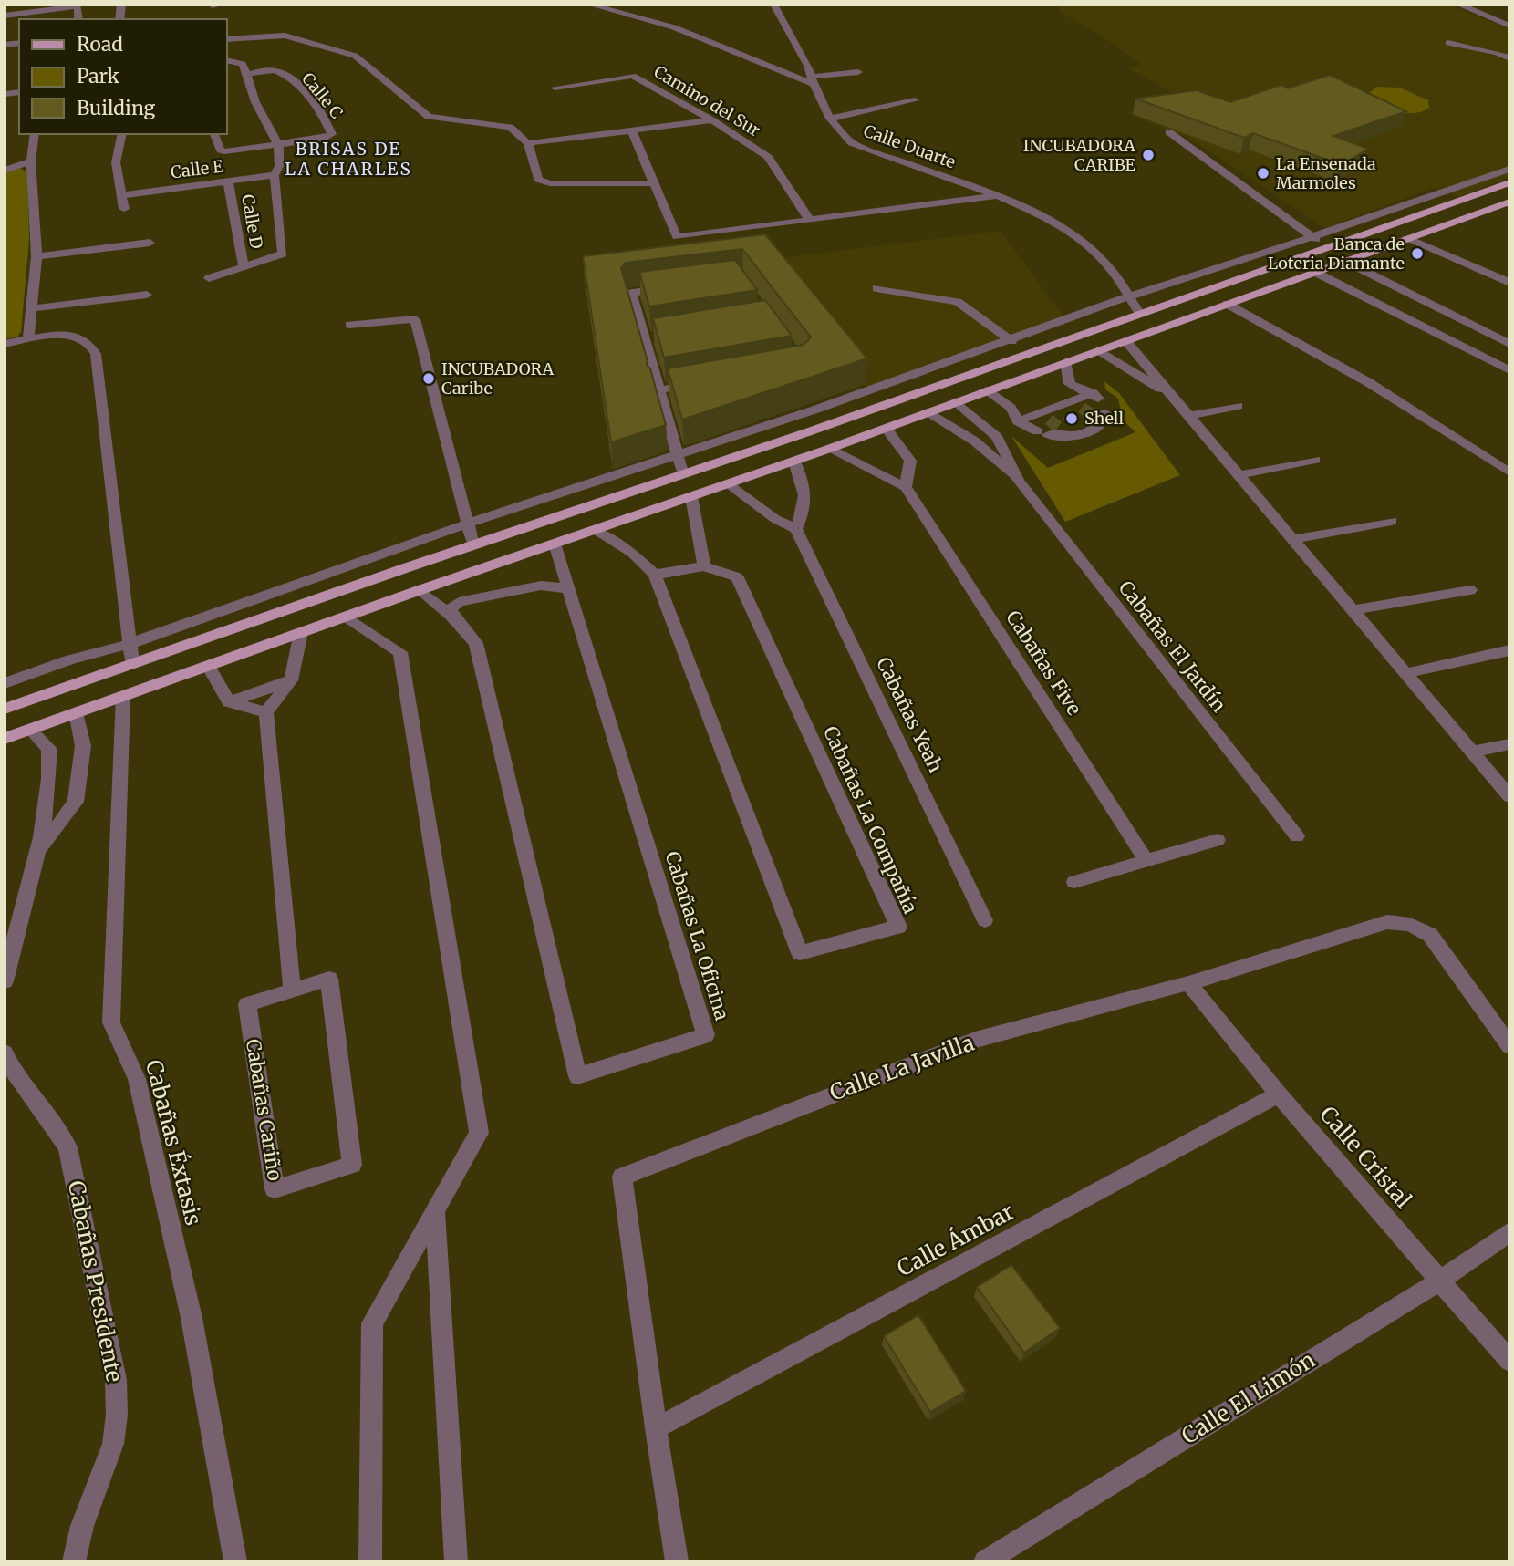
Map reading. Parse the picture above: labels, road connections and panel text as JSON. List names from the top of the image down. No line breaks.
{"streets":{"street":["Calle C","Camino del Sur","Calle Duarte","Calle E","Calle D","Cabañas El Jardín","Cabañas Five","Cabañas Yeah","Cabañas La Compañía","Cabañas La Oficina","Calle La Javilla","Cabañas Cariño","Cabañas Éxtasis","Calle Cristal","Calle Ámbar","Cabañas Presidente","Calle El Limón"]},"crossings":[["Calle E","Calle D"],["Calle La Javilla","Calle Cristal"],["Calle La Javilla","Calle Ámbar"],["Calle Cristal","Calle Ámbar"],["Calle Cristal","Calle El Limón"]],"districts":["BRISAS DE LA CHARLES"],"places":["INCUBADORA CARIBE","La Ensenada Marmoles","Banca de Loteria Diamante","INCUBADORA Caribe","Shell"],"legend":["Road","Park","Building"]}
